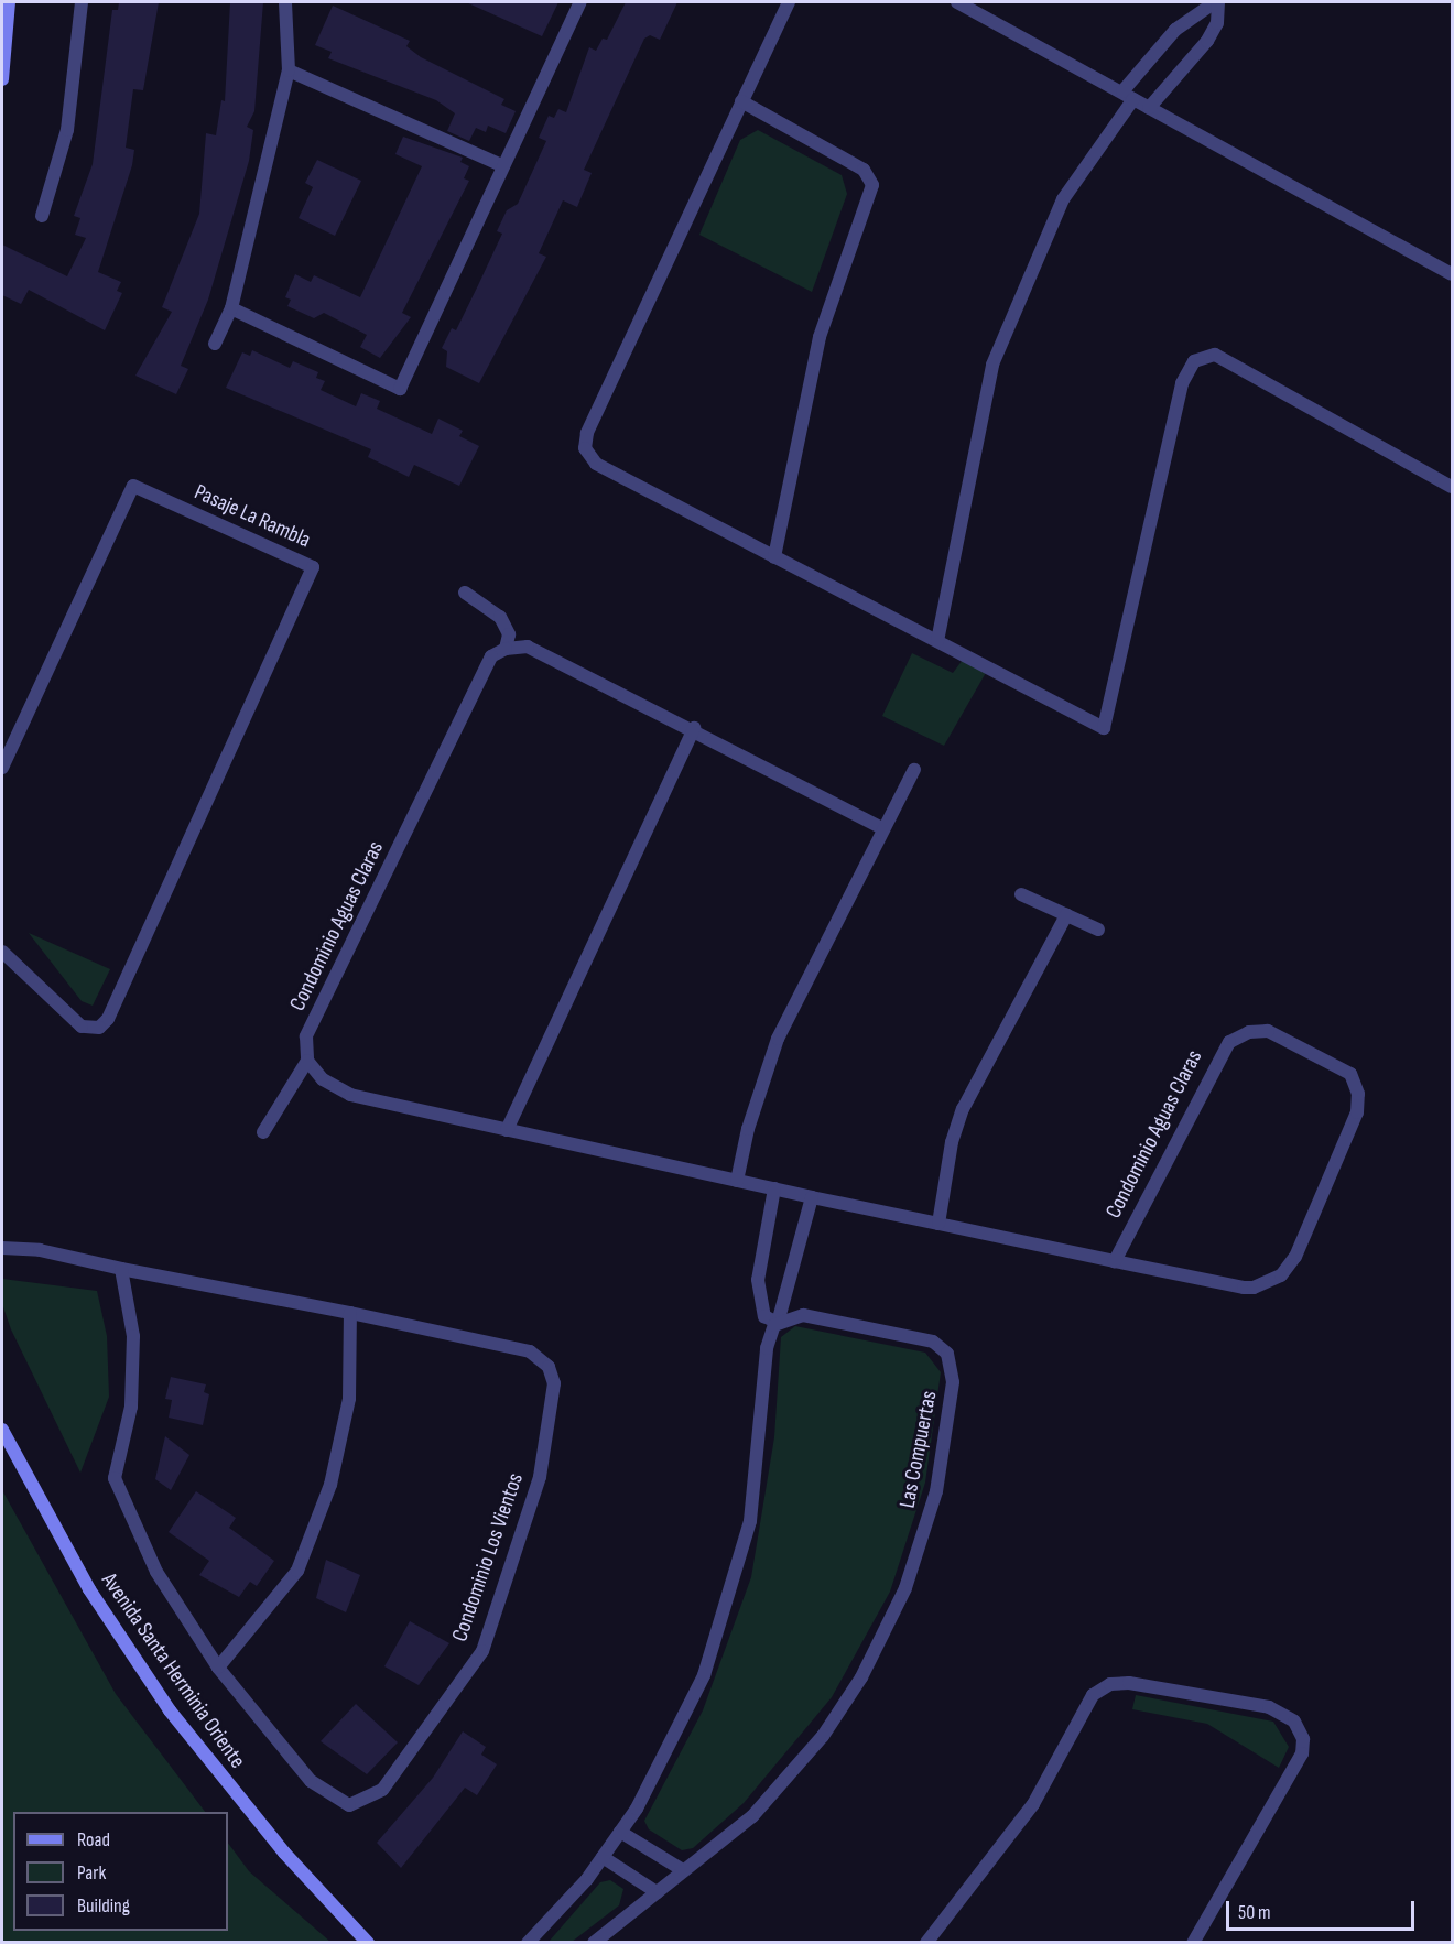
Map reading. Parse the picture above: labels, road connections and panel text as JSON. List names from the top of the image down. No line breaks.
{"streets":{"street":["Pasaje La Rambla","Condominio Aguas Claras","Las Compuertas","Condominio Los Vientos","Avenida Santa Herminia Oriente"]},"legend":["Road","Park","Building"],"scale_bar":"50 m"}
